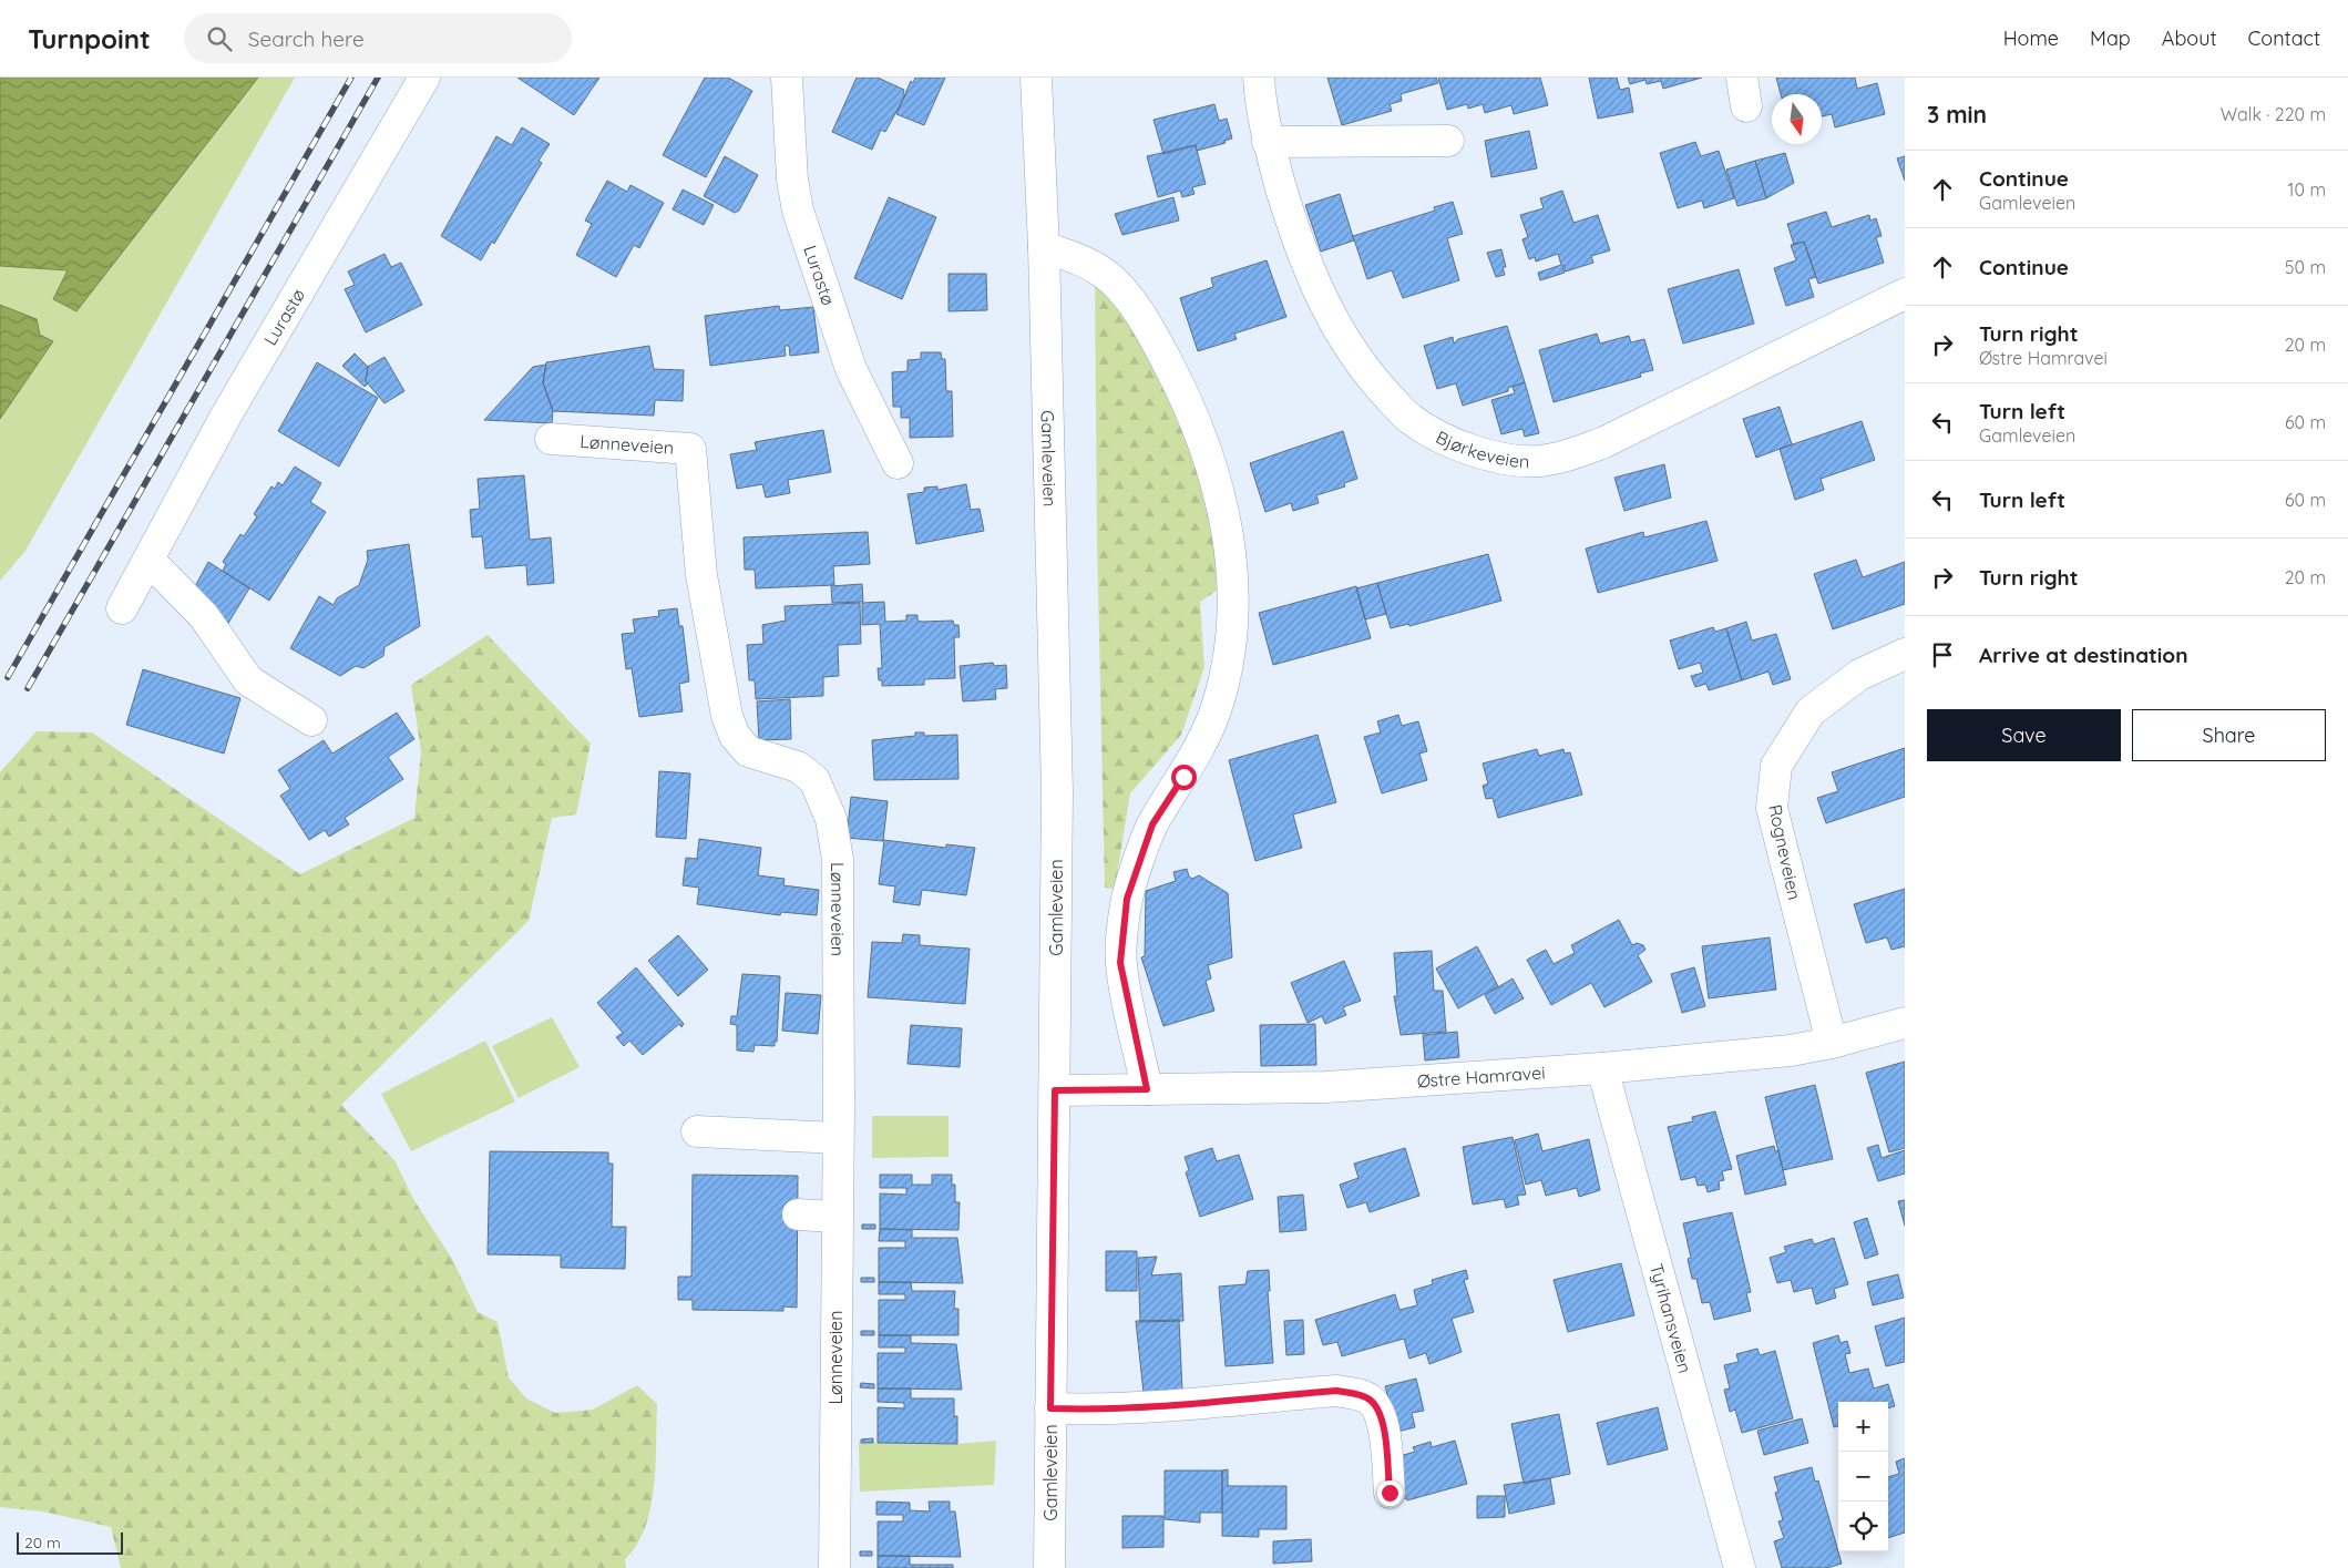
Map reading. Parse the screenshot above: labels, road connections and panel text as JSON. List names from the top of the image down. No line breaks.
{"streets":{"street":["Lurastø","Lønneveien","Bjørkeveien","Gamleveien","Rogneveien","Østre Hamravei","Tyrihansveien"]},"crossings":[["Gamleveien","Østre Hamravei"],["Rogneveien","Østre Hamravei"],["Østre Hamravei","Tyrihansveien"]],"scale_bar":"20 m","north":"bottom","page":{"header":"Turnpoint","search":"Search here","nav":["Home","Map","About","Contact"],"heading":["3 min","Walk · 220 m"],"list":[["Continue","Gamleveien","10 m"],["Continue","50 m"],["Turn right","Østre Hamravei","20 m"],["Turn left","Gamleveien","60 m"],["Turn left","60 m"],["Turn right","20 m"],"Arrive at destination"],"buttons":["Save","Share"],"map_buttons":["+","−"],"scale":"20 m"}}
